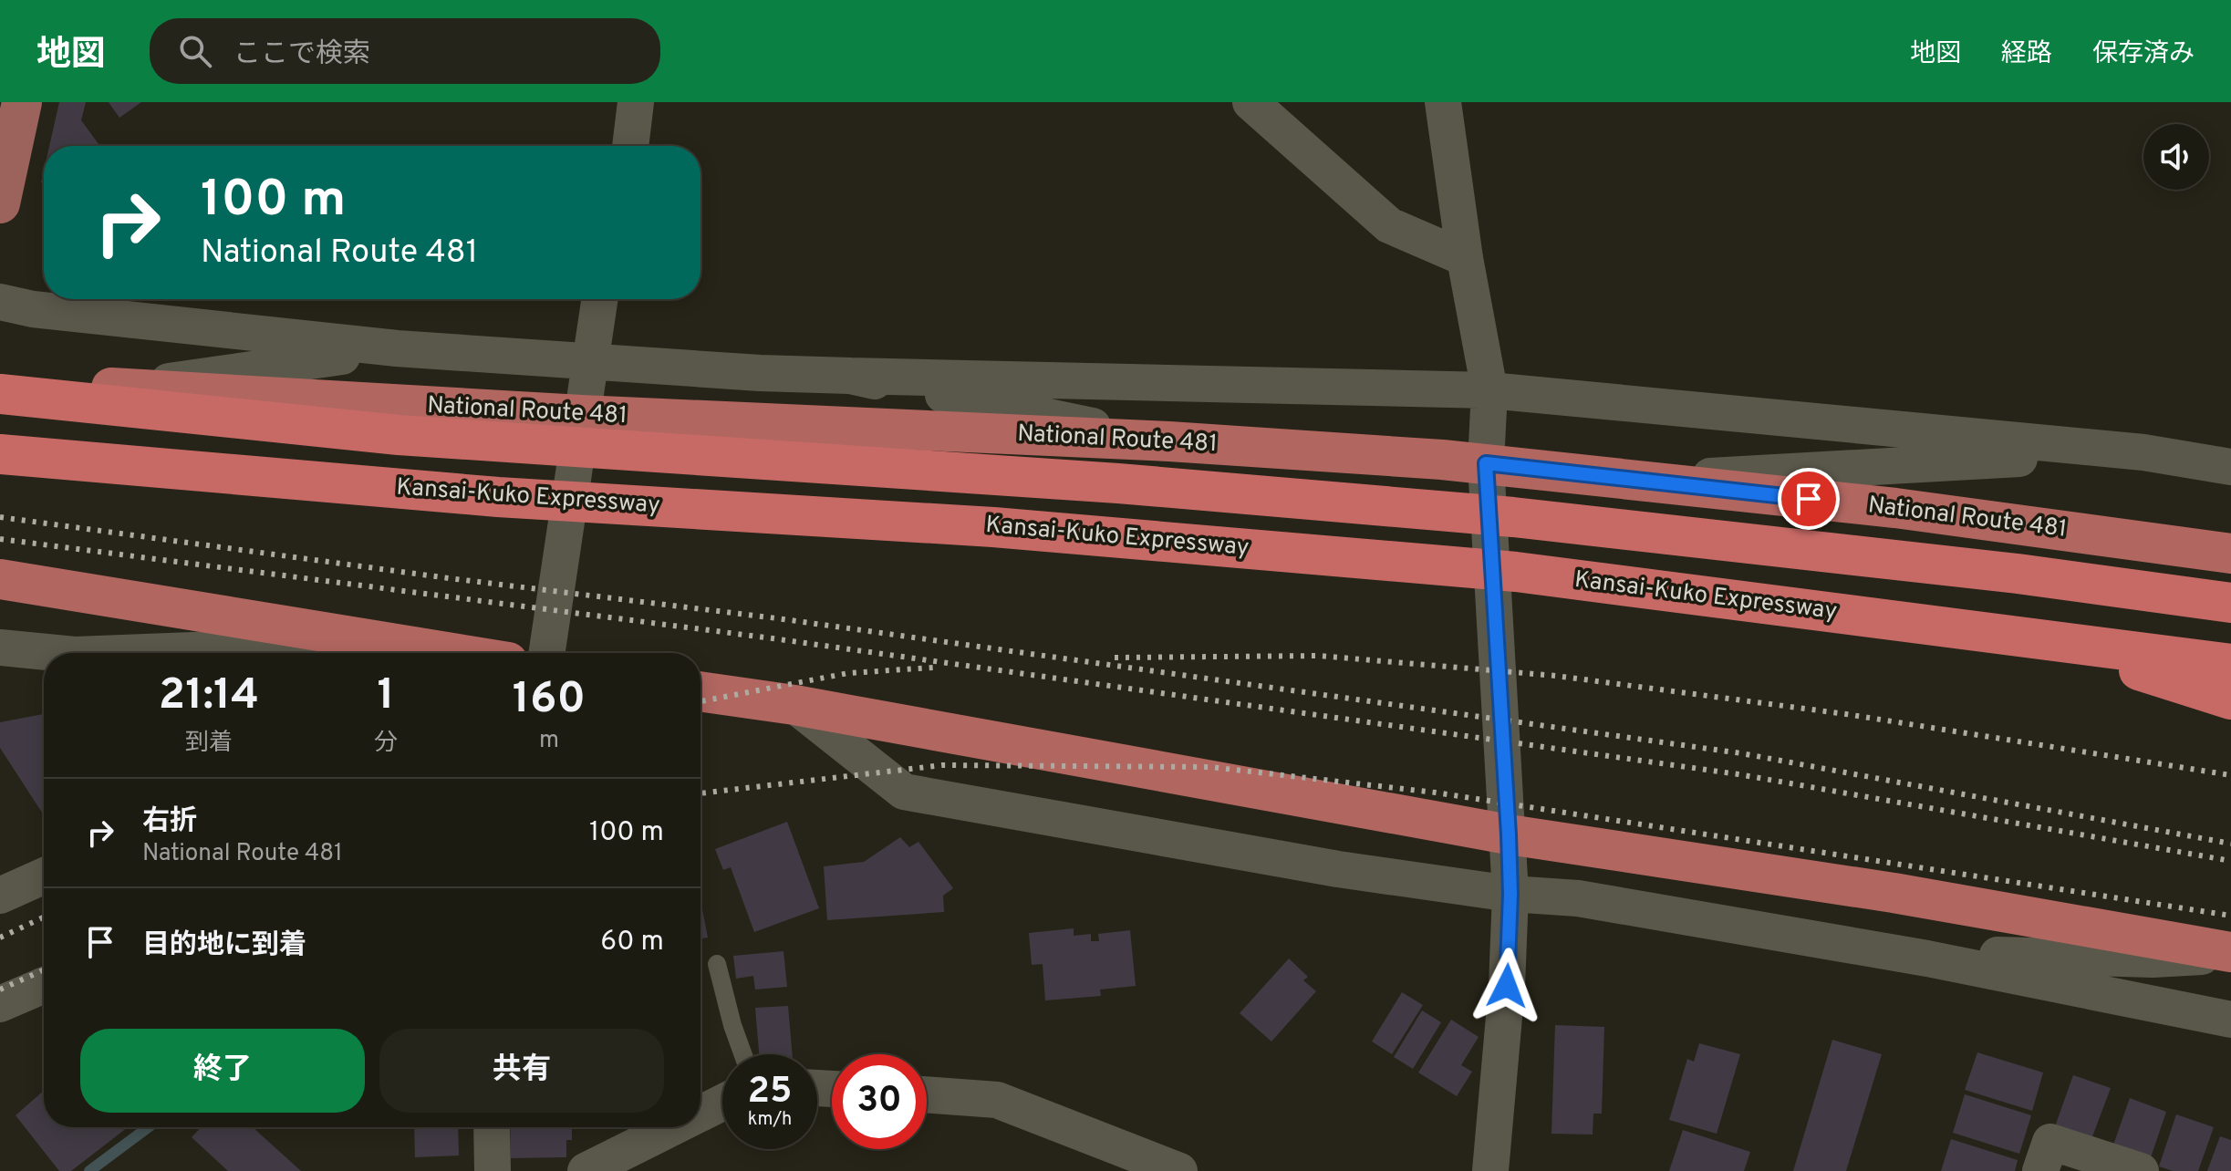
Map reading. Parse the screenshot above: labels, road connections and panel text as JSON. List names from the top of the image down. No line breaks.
{"streets":{"highway":["National Route 481","Kansai-Kuko Expressway"]},"page":{"header":"地図","search":"ここで検索","nav":["地図","経路","保存済み"],"turn":["100 m","National Route 481"],"eta":["21:14","到着","1","分","160","m"],"list":[{"name":"右折","note":"National Route 481","value":"100 m"},{"name":"目的地に到着","value":"60 m"}],"buttons":["終了","共有"],"speed":"25 km/h","limit":"30"}}
